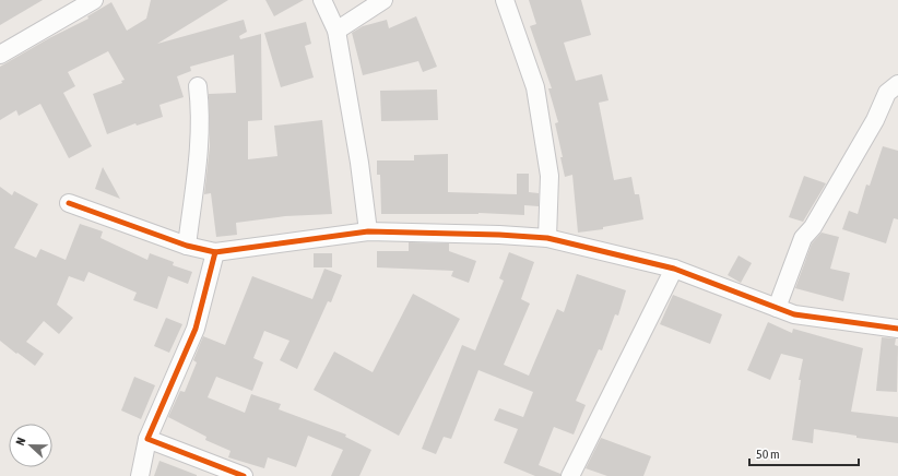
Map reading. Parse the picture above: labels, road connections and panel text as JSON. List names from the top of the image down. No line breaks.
{"scale_bar":"50 m","north":"left"}
